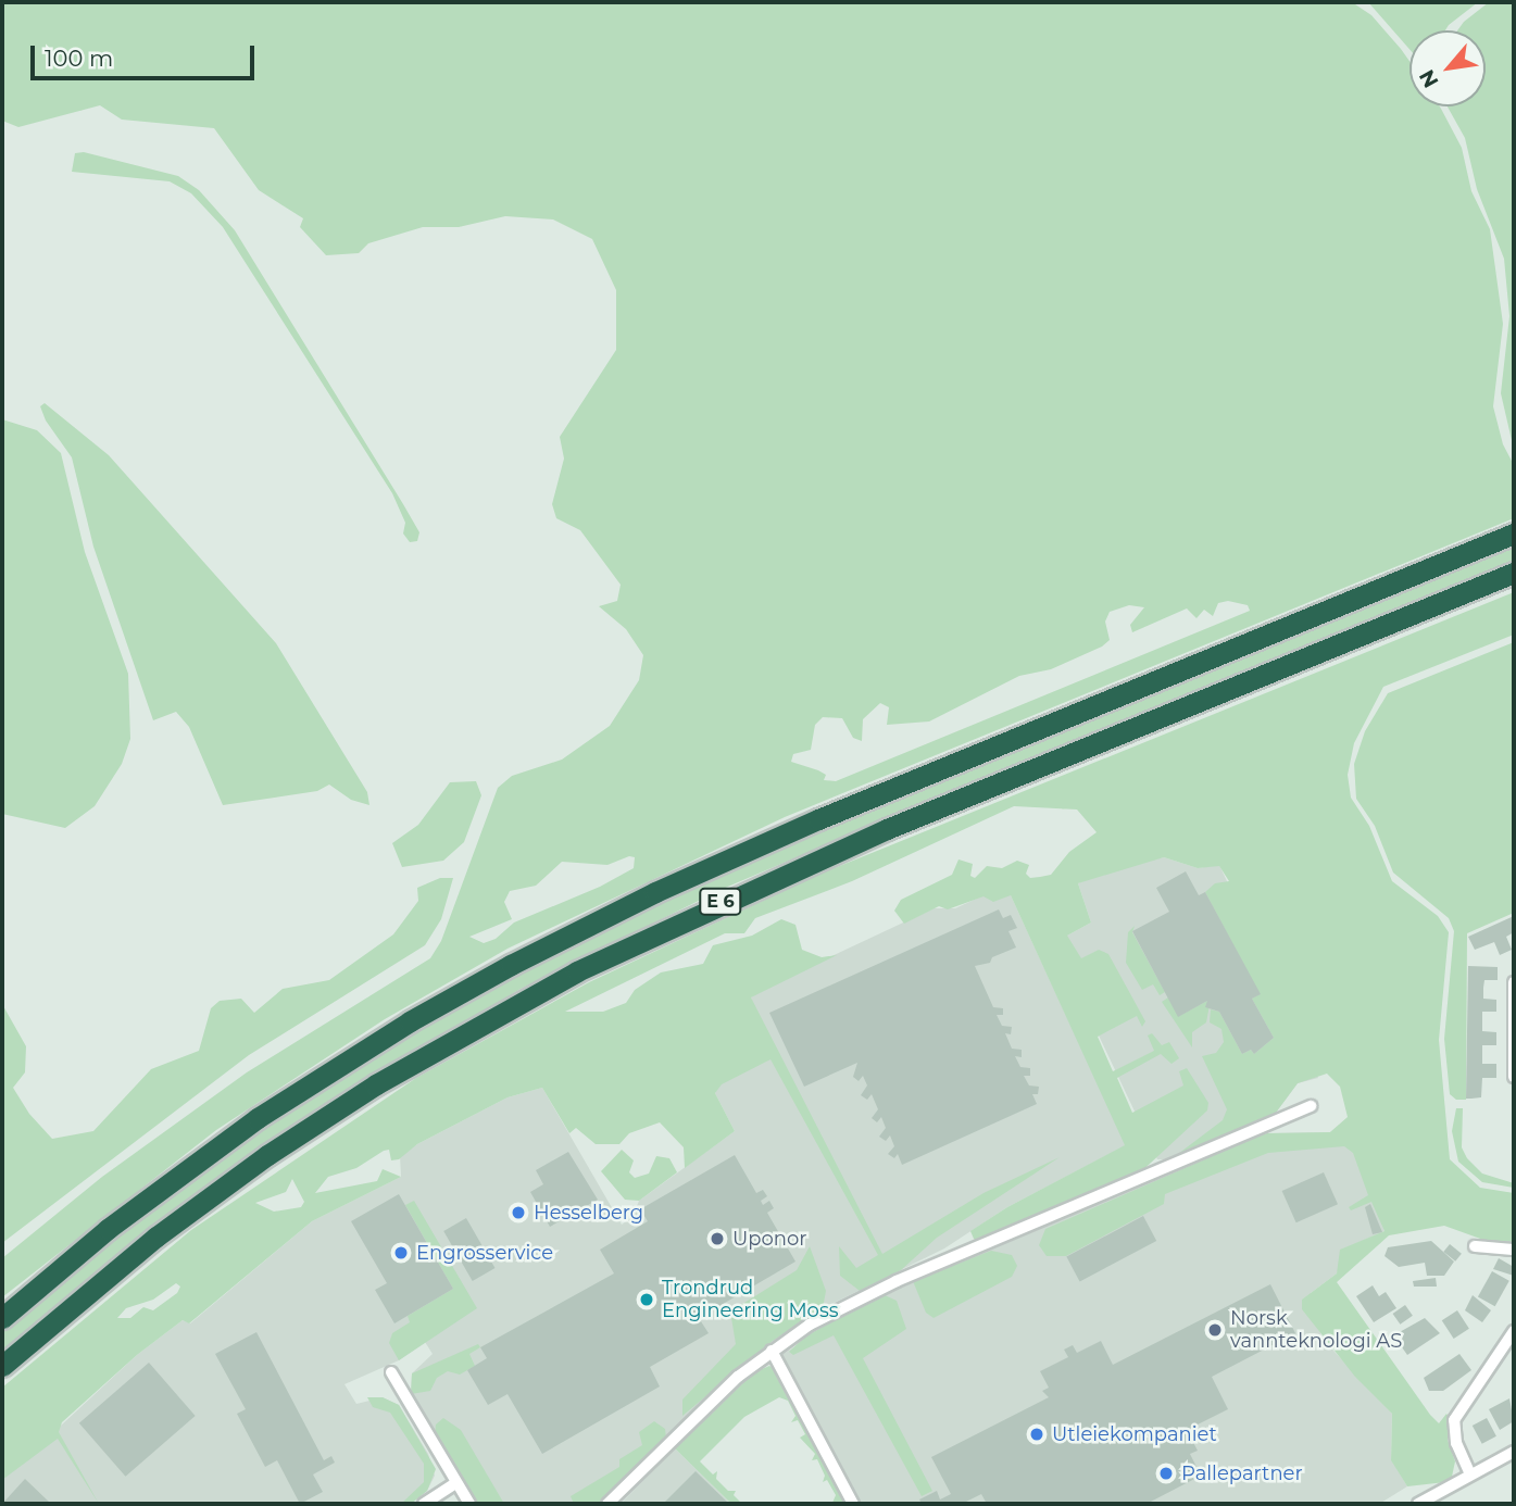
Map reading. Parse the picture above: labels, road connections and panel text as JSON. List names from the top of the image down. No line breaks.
{"streets":{"highway":["E 6"]},"places":["Hesselberg","Uponor","Engrosservice","Trondrud Engineering Moss","Norsk vannteknologi AS","Utleiekompaniet","Pallepartner"],"scale_bar":"100 m","north":"bottom left"}
